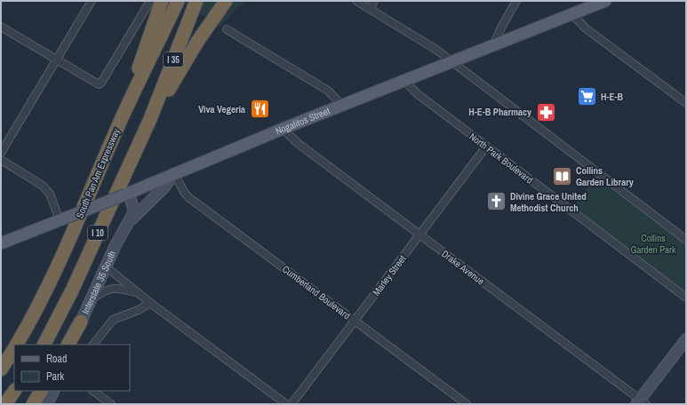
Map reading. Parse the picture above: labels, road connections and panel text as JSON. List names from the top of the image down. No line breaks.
{"streets":{"highway":["I 35","South Pan Am Expressway","I 10"],"main road":["Nogalitos Street","Interstate 35 South"],"street":["North Park Boulevard","Drake Avenue","Marley Street","Cumberland Boulevard"]},"crossings":[["I 35","I 10"],["Nogalitos Street","North Park Boulevard"],["Nogalitos Street","Drake Avenue"],["Nogalitos Street","Interstate 35 South"],["Nogalitos Street","Cumberland Boulevard"],["North Park Boulevard","Marley Street"],["South Pan Am Expressway","I 10"],["Drake Avenue","Marley Street"],["Marley Street","Cumberland Boulevard"],["Interstate 35 South","Cumberland Boulevard"]],"parks":["Collins Garden Park"],"places":{"supermarket":["H-E-B"],"restaurant":["Viva Vegeria"],"pharmacy":["H-E-B Pharmacy"],"library":["Collins Garden Library"],"church":["Divine Grace United Methodist Church"]},"legend":["Road","Park"]}
